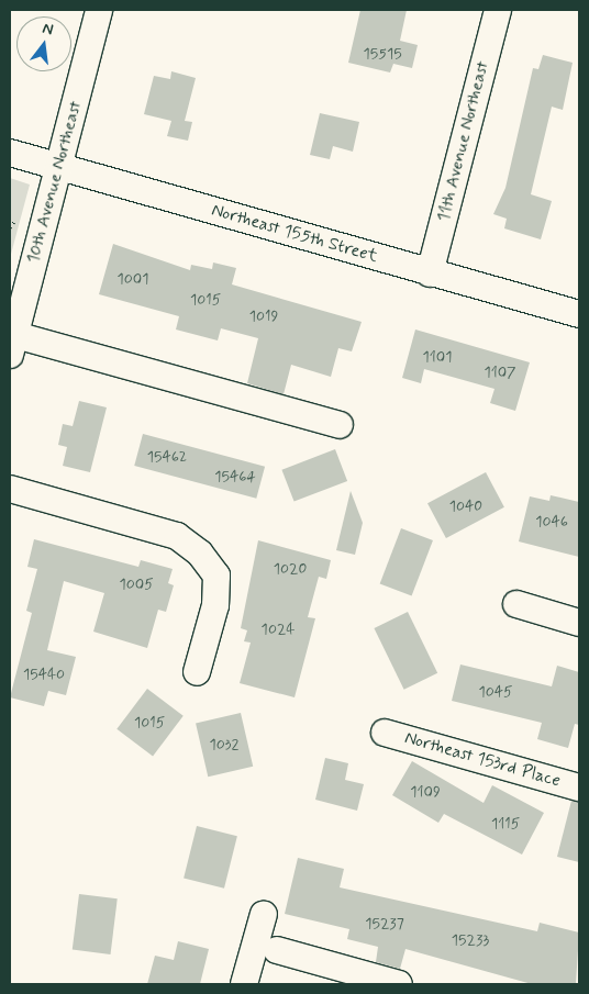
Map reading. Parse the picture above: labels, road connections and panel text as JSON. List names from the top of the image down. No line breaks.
{"streets":{"street":["11th Avenue Northeast","10th Avenue Northeast","Northeast 155th Street","Northeast 153rd Place"]},"crossings":[["11th Avenue Northeast","Northeast 155th Street"],["10th Avenue Northeast","Northeast 155th Street"]],"house_numbers":["15515","1001","1015","1019","1101","1107","15462","15464","1040","1046","1020","1005","1024","15440","1045","1015","1032","1109","1115","15237","15233"],"north":"top"}
